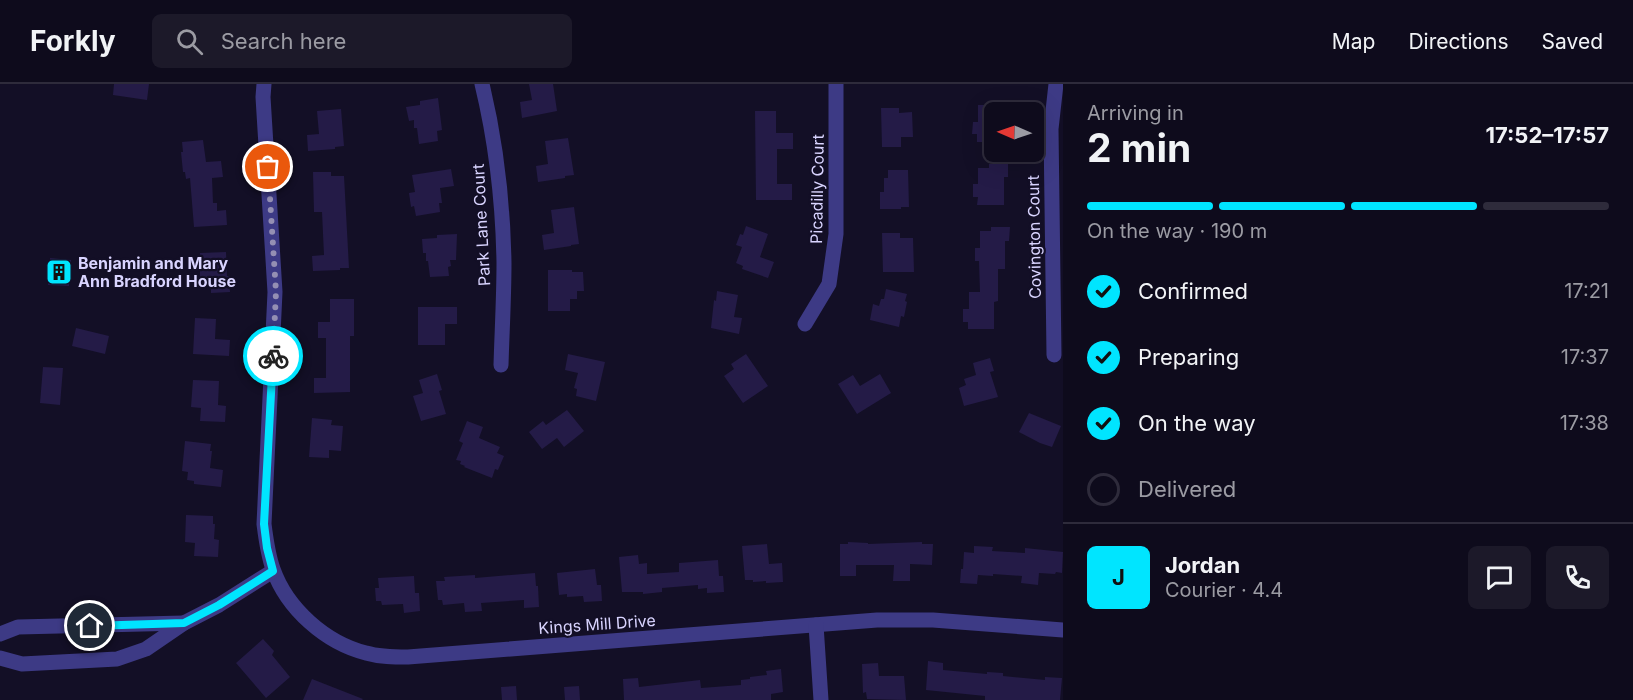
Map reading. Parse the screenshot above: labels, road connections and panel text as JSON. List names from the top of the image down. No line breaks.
{"streets":{"street":["Picadilly Court","Park Lane Court","Covington Court","Kings Mill Drive"]},"places":{"building":["Benjamin and Mary Ann Bradford House"]},"north":"left","page":{"header":"Forkly","search":"Search here","nav":["Map","Directions","Saved"],"heading":["2 min","Arriving in","17:52–17:57"],"panel":["Jordan","Courier · 4.4"],"bar":"On the way · 190 m","list":[["Confirmed","17:21"],["Preparing","17:37"],["On the way","17:38"],"Delivered"],"round":"J"}}
